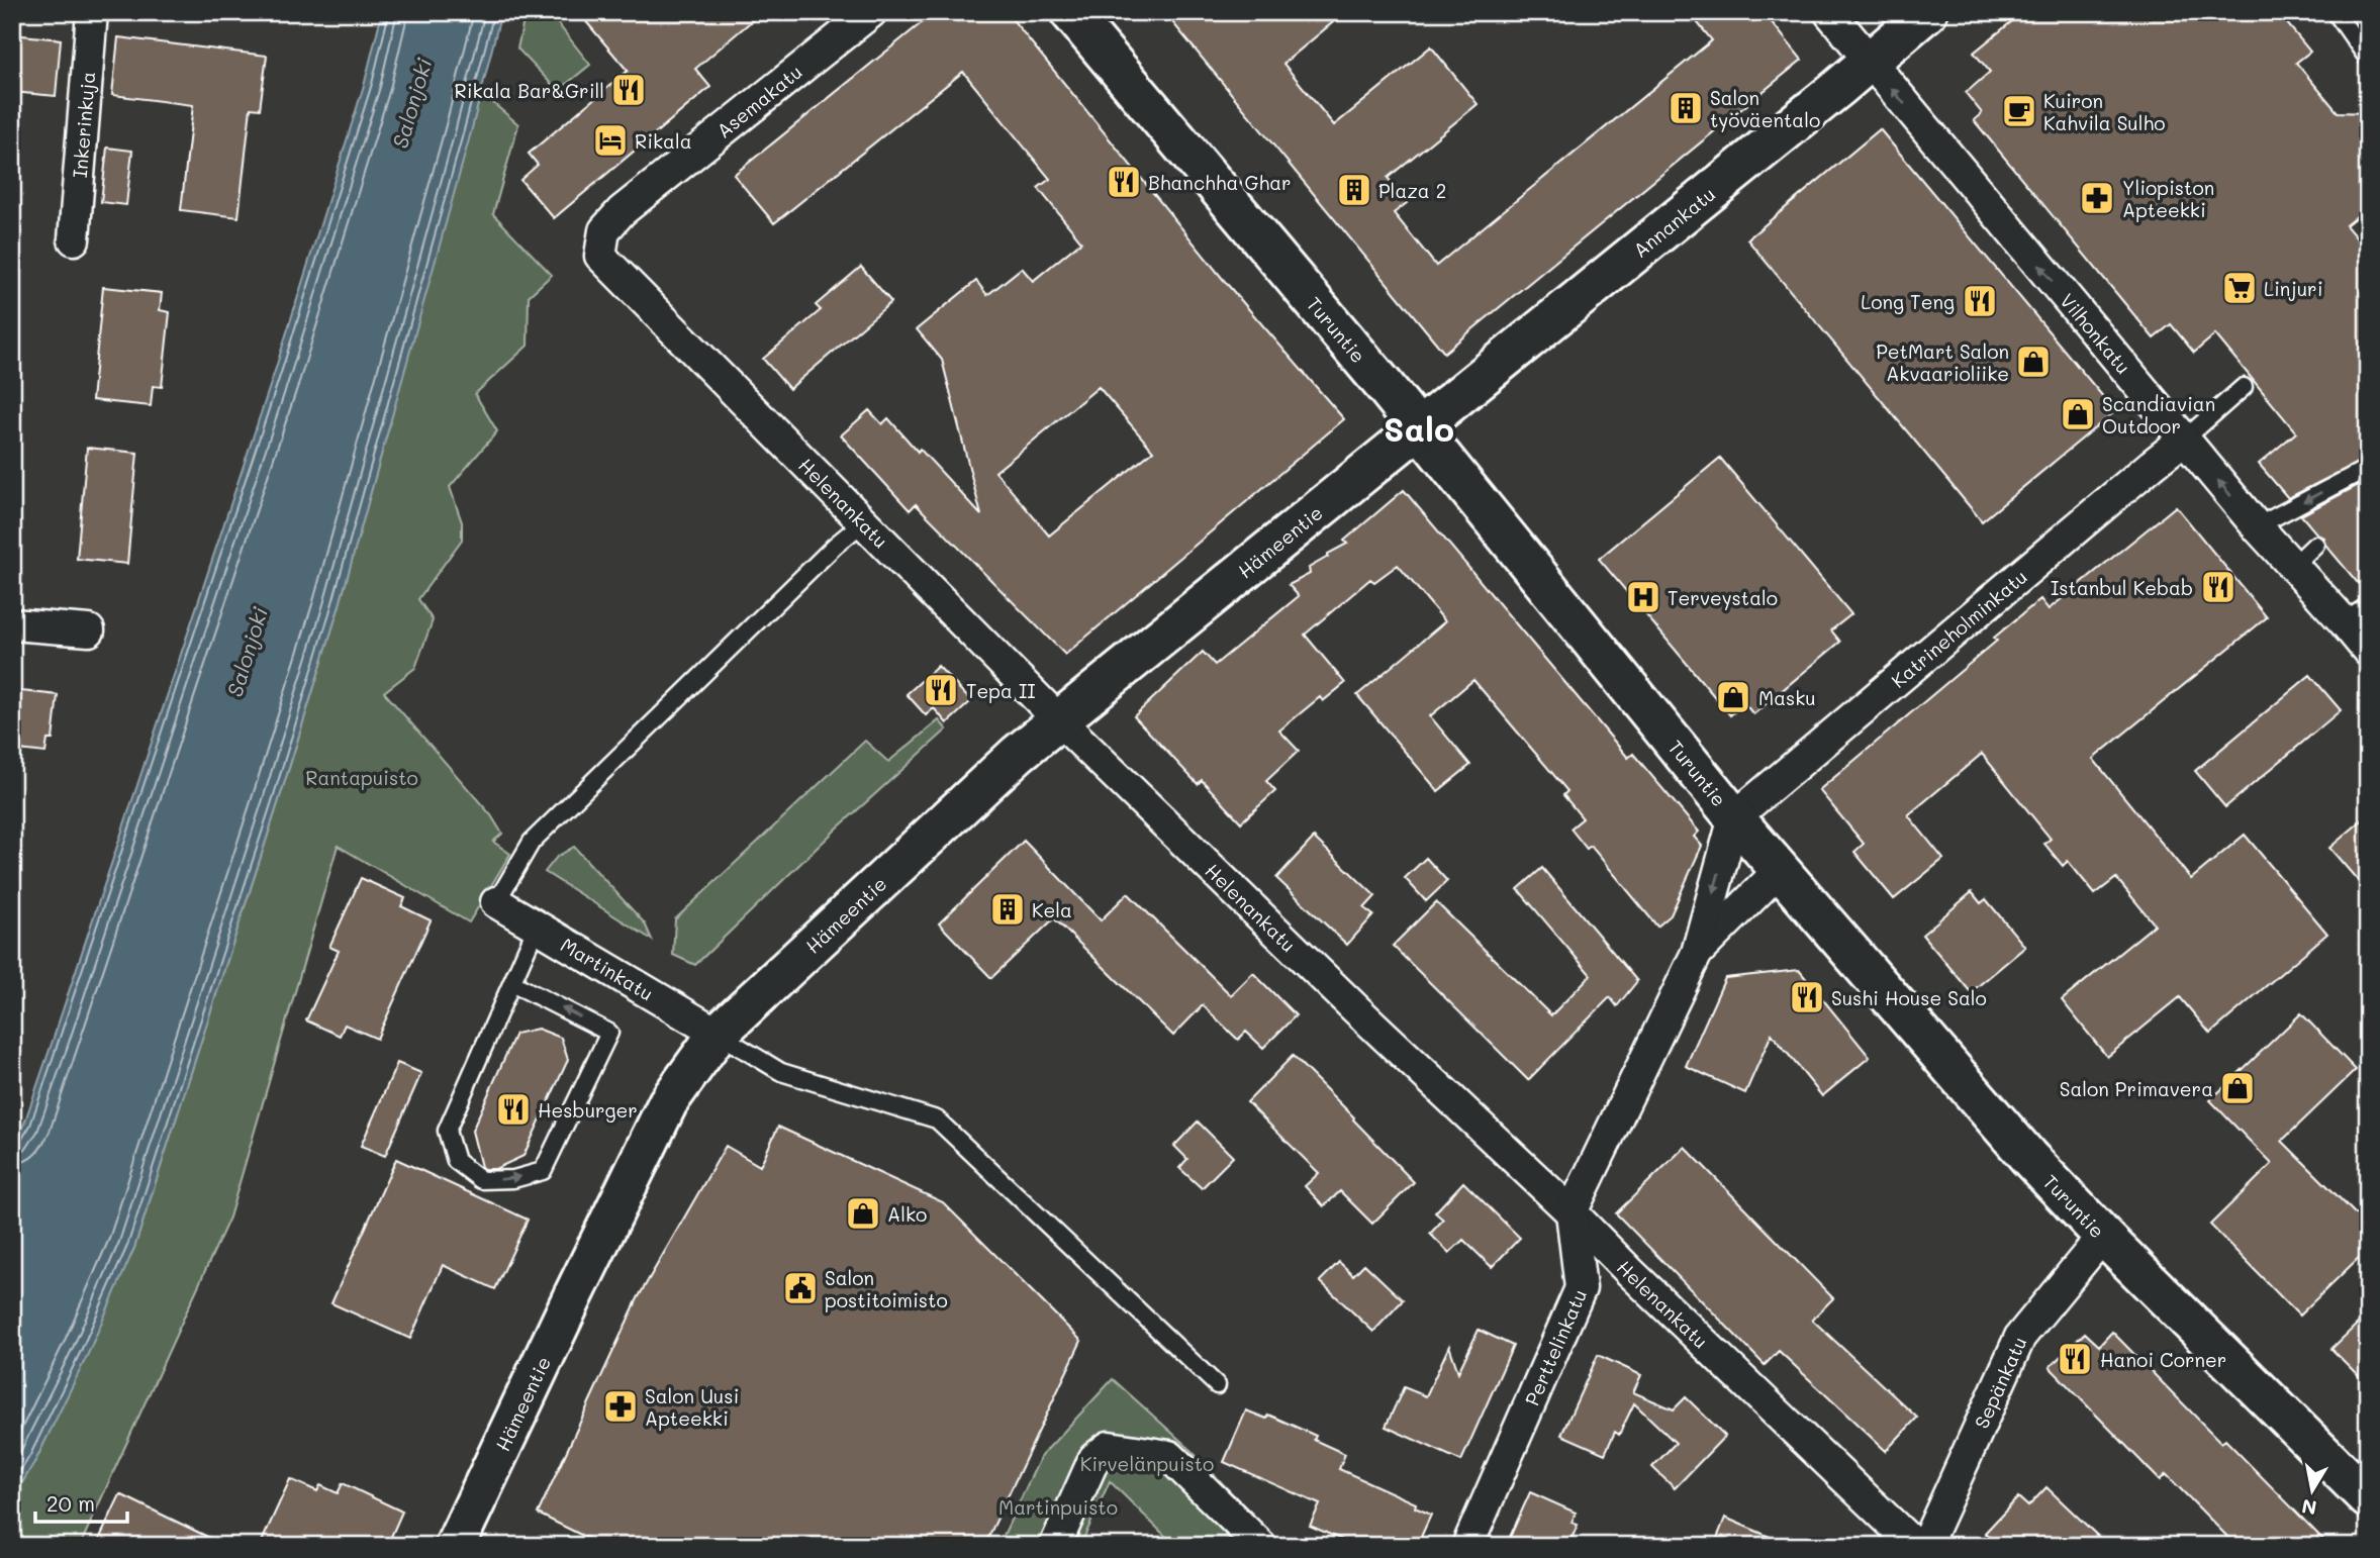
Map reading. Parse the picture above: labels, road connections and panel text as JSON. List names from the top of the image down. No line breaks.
{"streets":{"main road":["Annankatu","Turuntie","Hämeentie"],"street":["Asemakatu","Inkerinkuja","Vilhonkatu","Helenankatu","Katrineholminkatu","Martinkatu","Perttelinkatu","Sepänkatu"]},"crossings":[["Asemakatu","Helenankatu"],["Annankatu","Turuntie"],["Annankatu","Vilhonkatu"],["Annankatu","Hämeentie"],["Turuntie","Hämeentie"],["Turuntie","Katrineholminkatu"],["Turuntie","Sepänkatu"],["Vilhonkatu","Katrineholminkatu"],["Helenankatu","Hämeentie"],["Helenankatu","Perttelinkatu"],["Hämeentie","Martinkatu"]],"one_way":["Vilhonkatu"],"districts":["Salo"],"water":["Salonjoki"],"parks":["Rantapuisto","Kirvelänpuisto","Martinpuisto"],"places":{"restaurant":["Rikala Bar&Grill","Bhanchha Ghar","Long Teng","Istanbul Kebab","Tepa II","Sushi House Salo","Hesburger","Hanoi Corner"],"building":["Salon työväentalo","Plaza 2","Kela"],"cafe":["Kuiron Kahvila Sulho"],"hotel":["Rikala"],"pharmacy":["Yliopiston Apteekki","Salon Uusi Apteekki"],"supermarket":["Linjuri"],"shop":["PetMart Salon Akvaarioliike","Scandiavian Outdoor","Masku","Salon Primavera","Alko"],"hospital":["Terveystalo"],"public building":["Salon postitoimisto"]},"scale_bar":"20 m","north":"bottom"}
